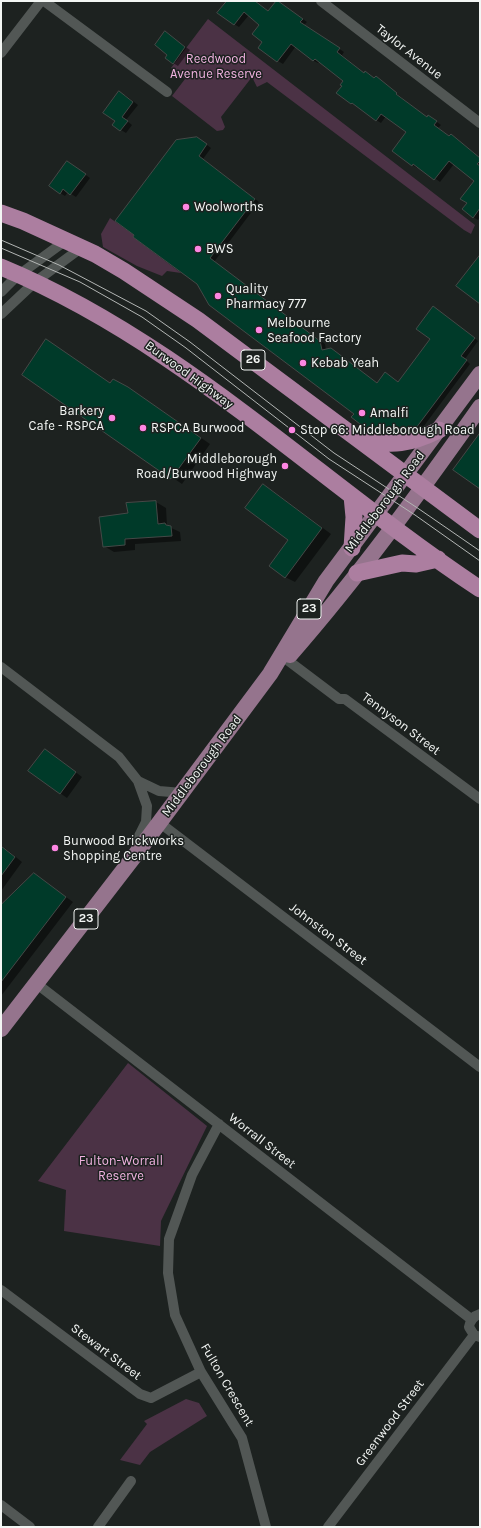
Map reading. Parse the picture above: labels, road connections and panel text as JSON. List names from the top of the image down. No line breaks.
{"streets":{"highway":["26","Burwood Highway"],"main road":["Middleborough Road","23"],"street":["Taylor Avenue","Tennyson Street","Johnston Street","Worrall Street","Stewart Street","Fulton Crescent","Greenwood Street"]},"crossings":[["26","Middleborough Road"],["Burwood Highway","Middleborough Road"],["Middleborough Road","Tennyson Street"],["Middleborough Road","Johnston Street"],["Middleborough Road","Worrall Street"],["Worrall Street","Fulton Crescent"],["Stewart Street","Fulton Crescent"]],"parks":["Reedwood Avenue Reserve","Fulton-Worrall Reserve"],"places":["Woolworths","BWS","Quality Pharmacy 777","Melbourne Seafood Factory","Kebab Yeah","Amalfi","Barkery Cafe - RSPCA","RSPCA Burwood","Stop 66: Middleborough Road","Middleborough Road/Burwood Highway","Burwood Brickworks Shopping Centre"]}
